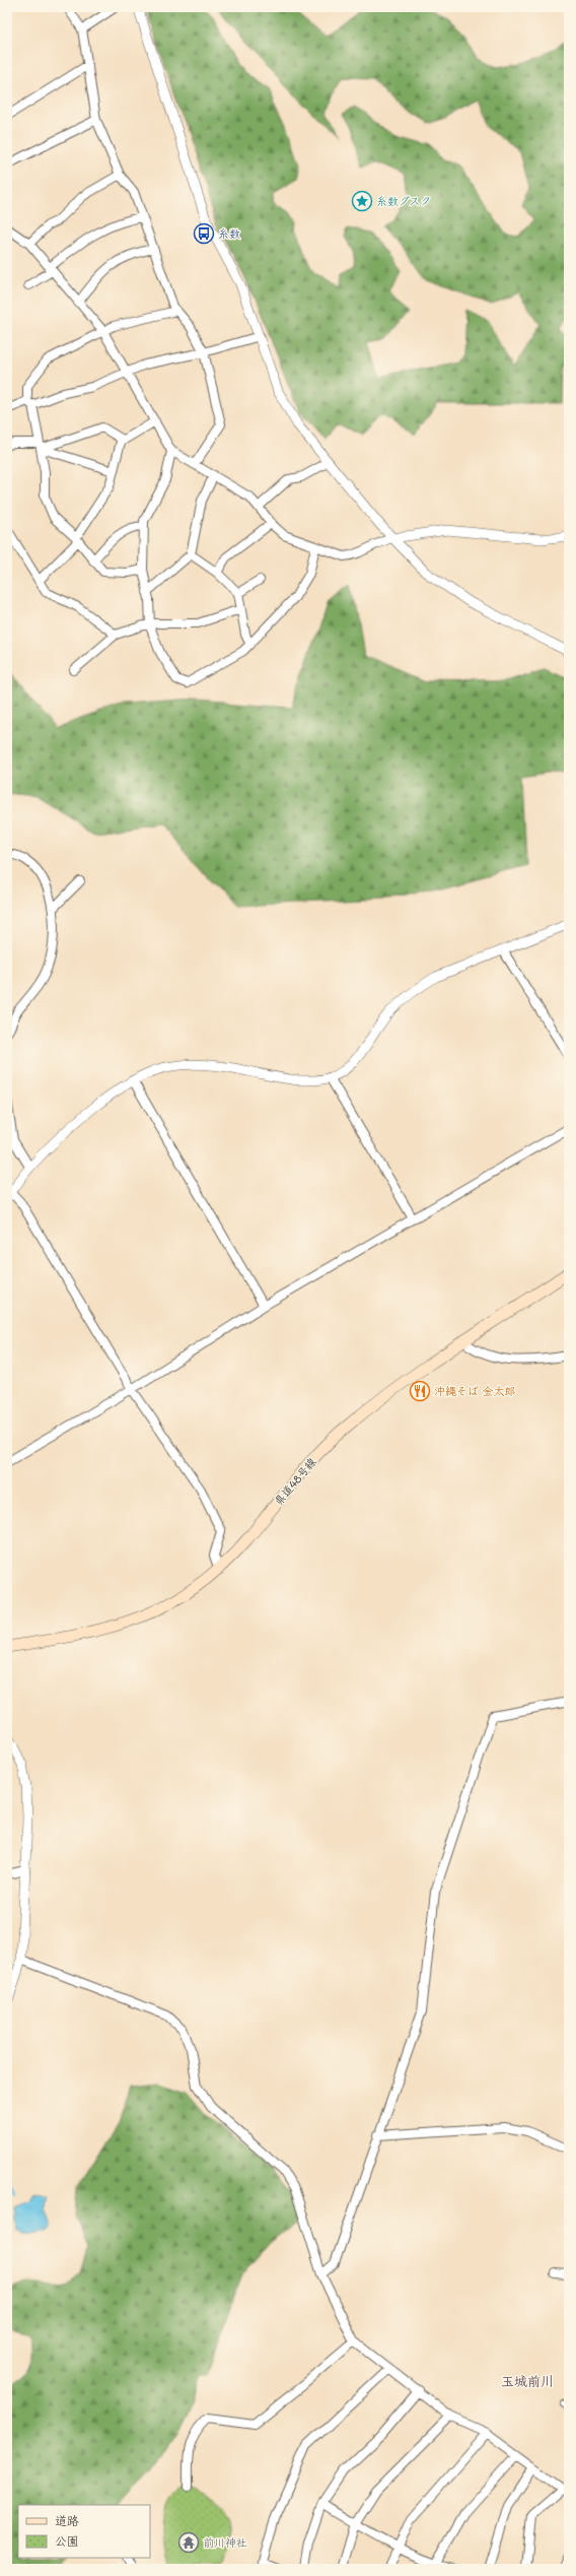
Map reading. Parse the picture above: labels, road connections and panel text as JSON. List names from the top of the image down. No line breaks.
{"streets":{"main road":["県道48号線"]},"districts":["玉城前川"],"places":{"place":["糸数グスク"],"bus stop":["糸数"],"restaurant":["沖縄そば 金太郎"],"temple":["前川神社"]},"legend":["道路","公園"]}
